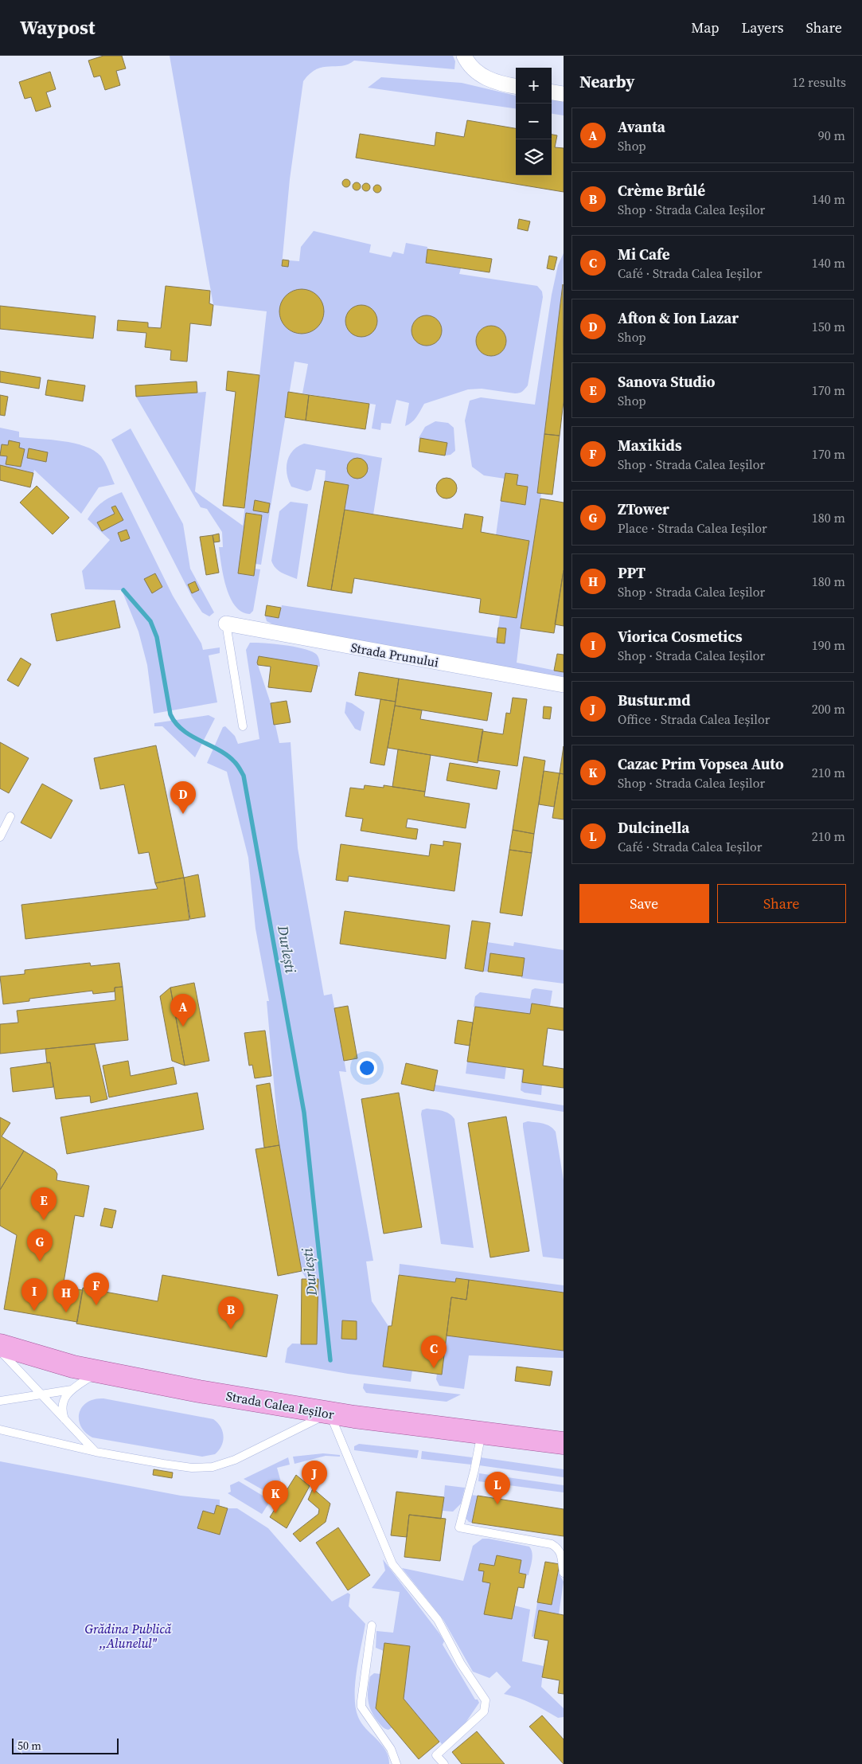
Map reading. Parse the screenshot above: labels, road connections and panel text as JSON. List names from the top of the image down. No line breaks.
{"streets":{"main road":["Strada Calea Ieșilor"],"street":["Strada Prunului"]},"water":["Durlești"],"parks":["Grădina Publică ,,Alunelul\""],"scale_bar":"50 m","page":{"header":"Waypost","nav":["Map","Layers","Share"],"heading":["Nearby","12 results"],"map_buttons":["+","−"],"list":[{"mark":"A","name":"Avanta","note":"Shop","value":"90 m"},{"mark":"B","name":"Crème Brûlé","note":"Shop · Strada Calea Ieșilor","value":"140 m"},{"mark":"C","name":"Mi Cafe","note":"Café · Strada Calea Ieșilor","value":"140 m"},{"mark":"D","name":"Afton & Ion Lazar","note":"Shop","value":"150 m"},{"mark":"E","name":"Sanova Studio","note":"Shop","value":"170 m"},{"mark":"F","name":"Maxikids","note":"Shop · Strada Calea Ieșilor","value":"170 m"},{"mark":"G","name":"ZTower","note":"Place · Strada Calea Ieșilor","value":"180 m"},{"mark":"H","name":"PPT","note":"Shop · Strada Calea Ieșilor","value":"180 m"},{"mark":"I","name":"Viorica Cosmetics","note":"Shop · Strada Calea Ieșilor","value":"190 m"},{"mark":"J","name":"Bustur.md","note":"Office · Strada Calea Ieșilor","value":"200 m"},{"mark":"K","name":"Cazac Prim Vopsea Auto","note":"Shop · Strada Calea Ieșilor","value":"210 m"},{"mark":"L","name":"Dulcinella","note":"Café · Strada Calea Ieșilor","value":"210 m"}],"pins":["D","A","E","G","F","I","H","B","C","J","L","K"],"buttons":["Save","Share"],"scale":"50 m"}}
